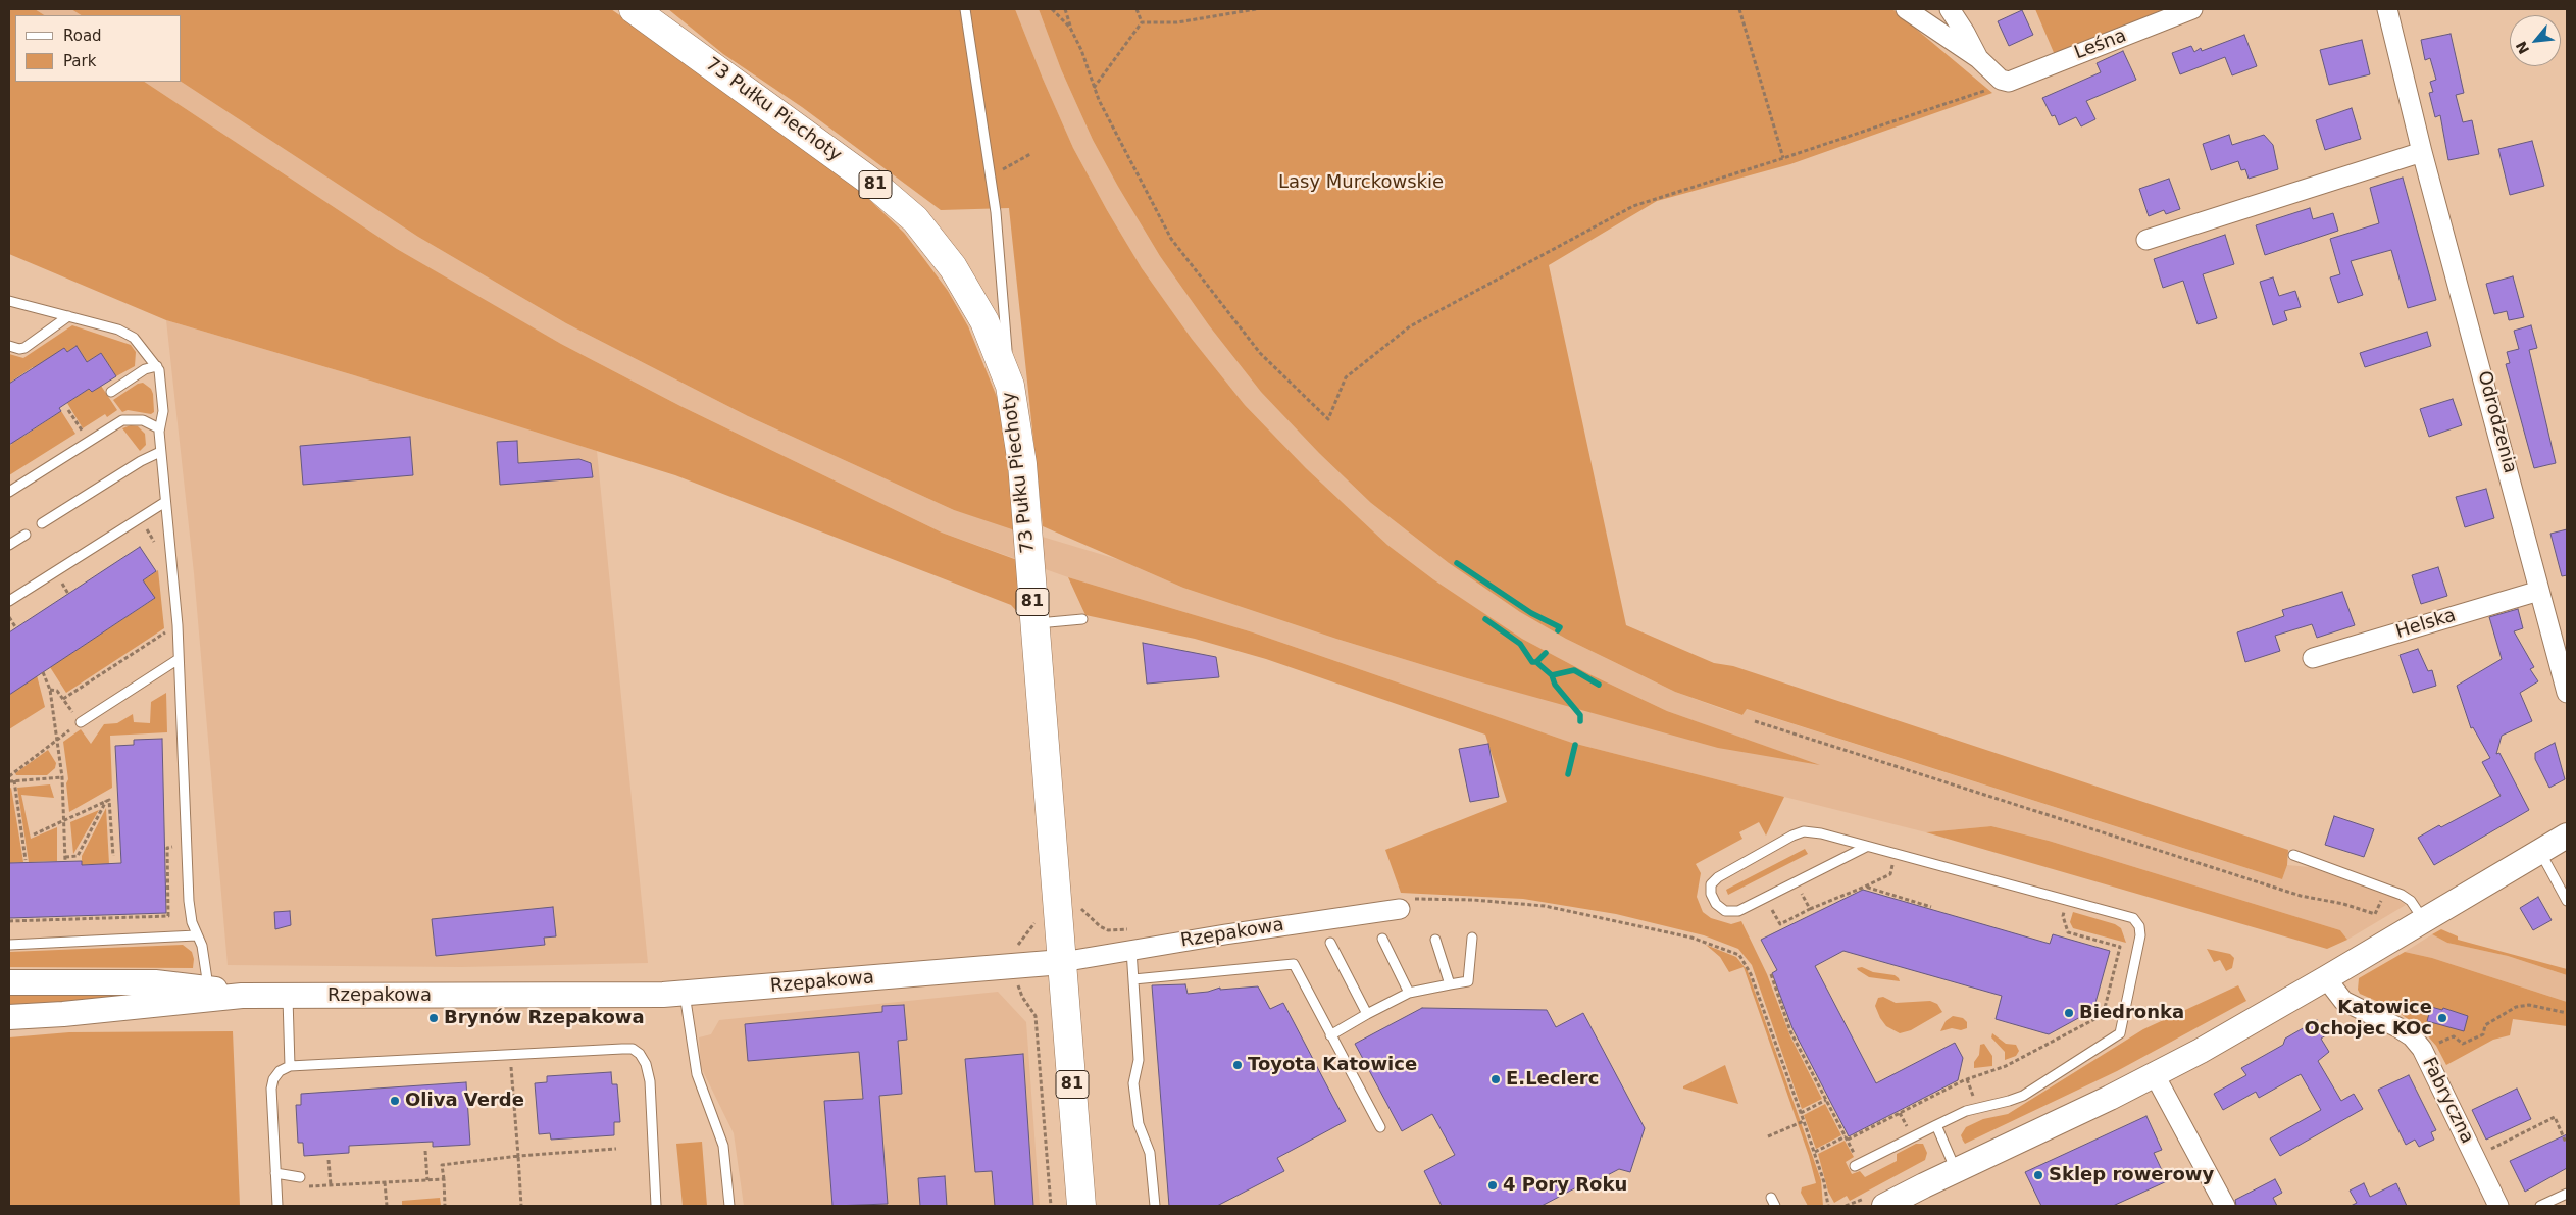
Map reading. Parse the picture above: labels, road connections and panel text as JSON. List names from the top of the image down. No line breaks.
{"streets":{"main road":["73 Pułku Piechoty","81"],"street":["Leśna","Odrodzenia","Helska","Rzepakowa","Fabryczna"]},"crossings":[["73 Pułku Piechoty","81"],["73 Pułku Piechoty","Rzepakowa"],["81","Rzepakowa"],["Odrodzenia","Helska"]],"parks":["Lasy Murckowskie"],"places":["Biedronka","Brynów Rzepakowa","Katowice Ochojec KOc","Toyota Katowice","E.Leclerc","Oliva Verde","Sklep rowerowy","4 Pory Roku"],"legend":["Road","Park"],"north":"bottom left"}
